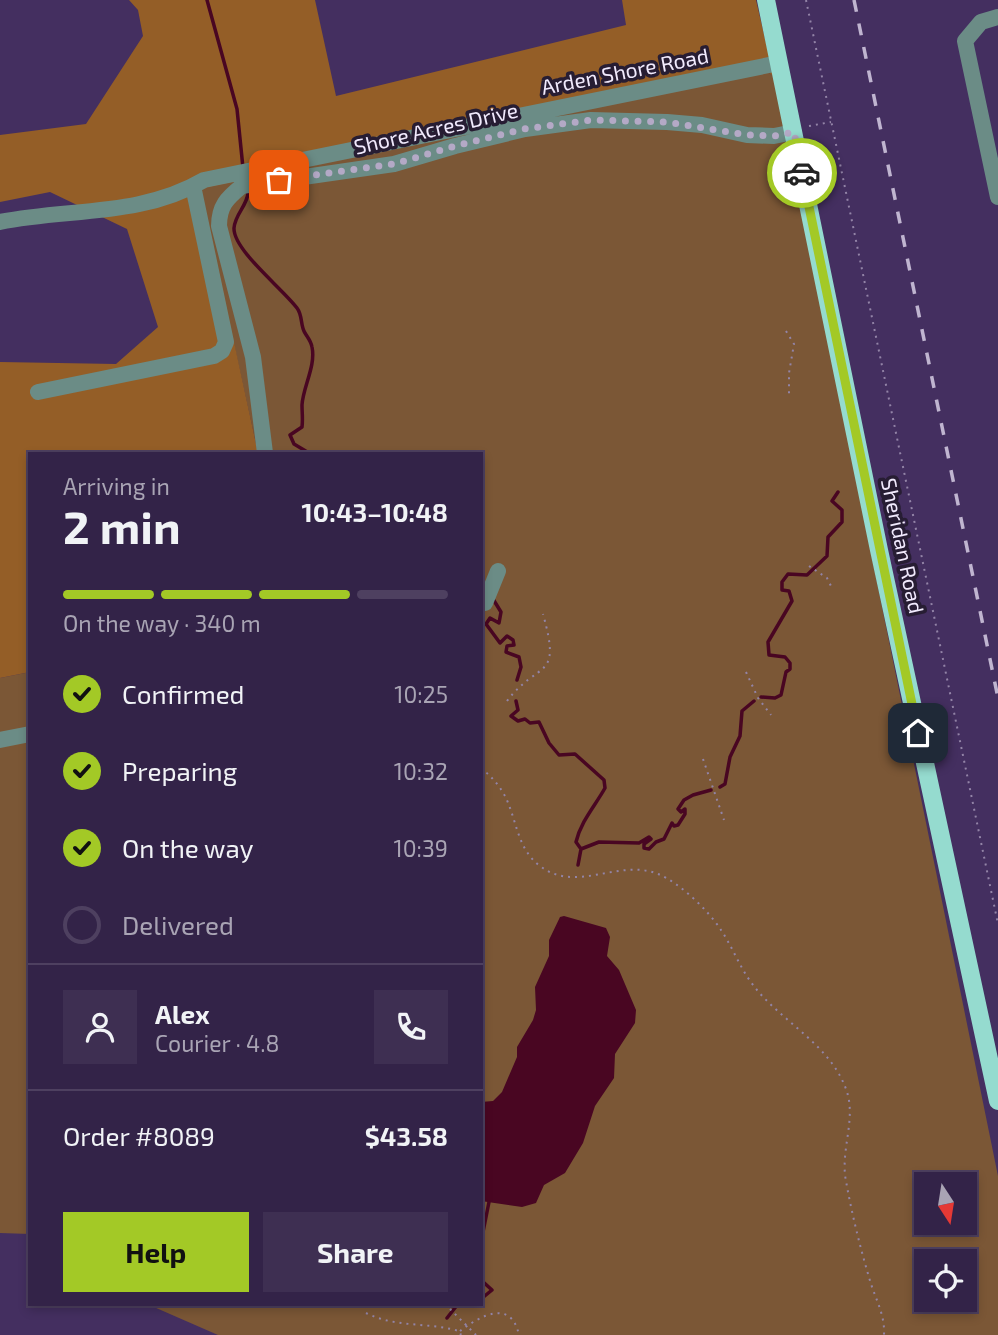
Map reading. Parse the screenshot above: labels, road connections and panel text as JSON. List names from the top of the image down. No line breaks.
{"streets":{"main road":["Sheridan Road"],"street":["Arden Shore Road","Shore Acres Drive"]},"crossings":[["Arden Shore Road","Sheridan Road"],["Shore Acres Drive","Sheridan Road"]],"north":"bottom","page":{"heading":["2 min","Arriving in","10:43–10:48"],"panel":["Alex","Courier · 4.8","Order #8089","$43.58"],"bar":"On the way · 340 m","list":[["Confirmed","10:25"],["Preparing","10:32"],["On the way","10:39"],"Delivered"],"buttons":["Help","Share"]}}
